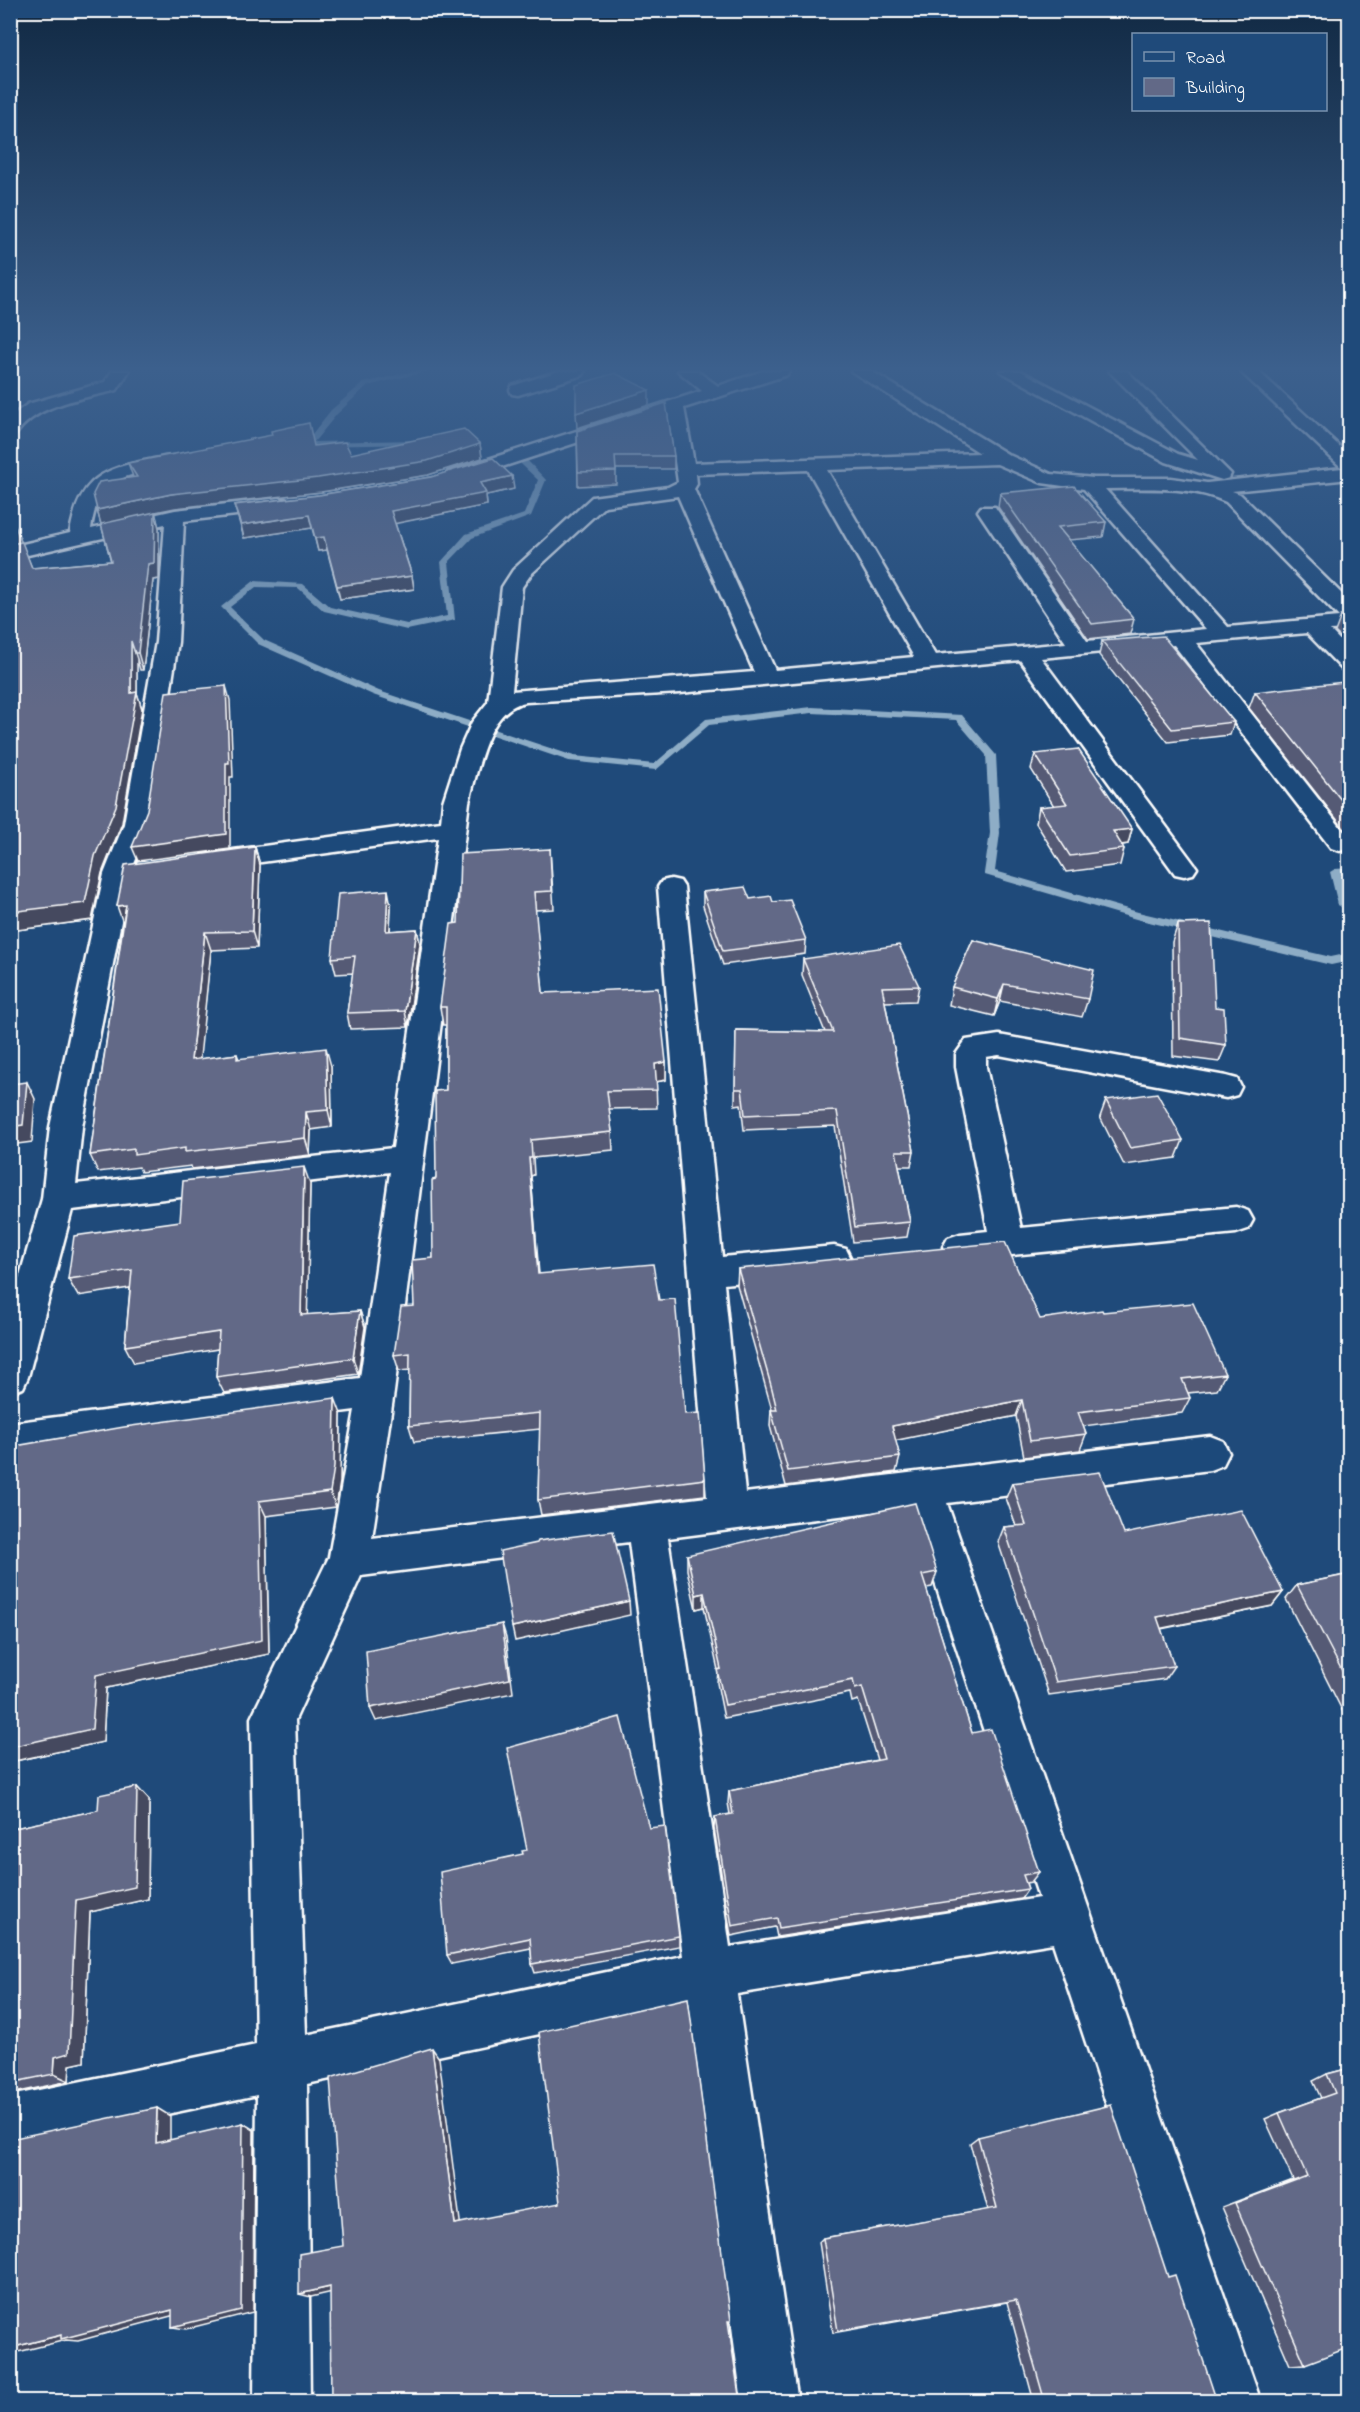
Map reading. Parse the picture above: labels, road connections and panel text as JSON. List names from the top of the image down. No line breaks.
{"legend":["Road","Building"]}
